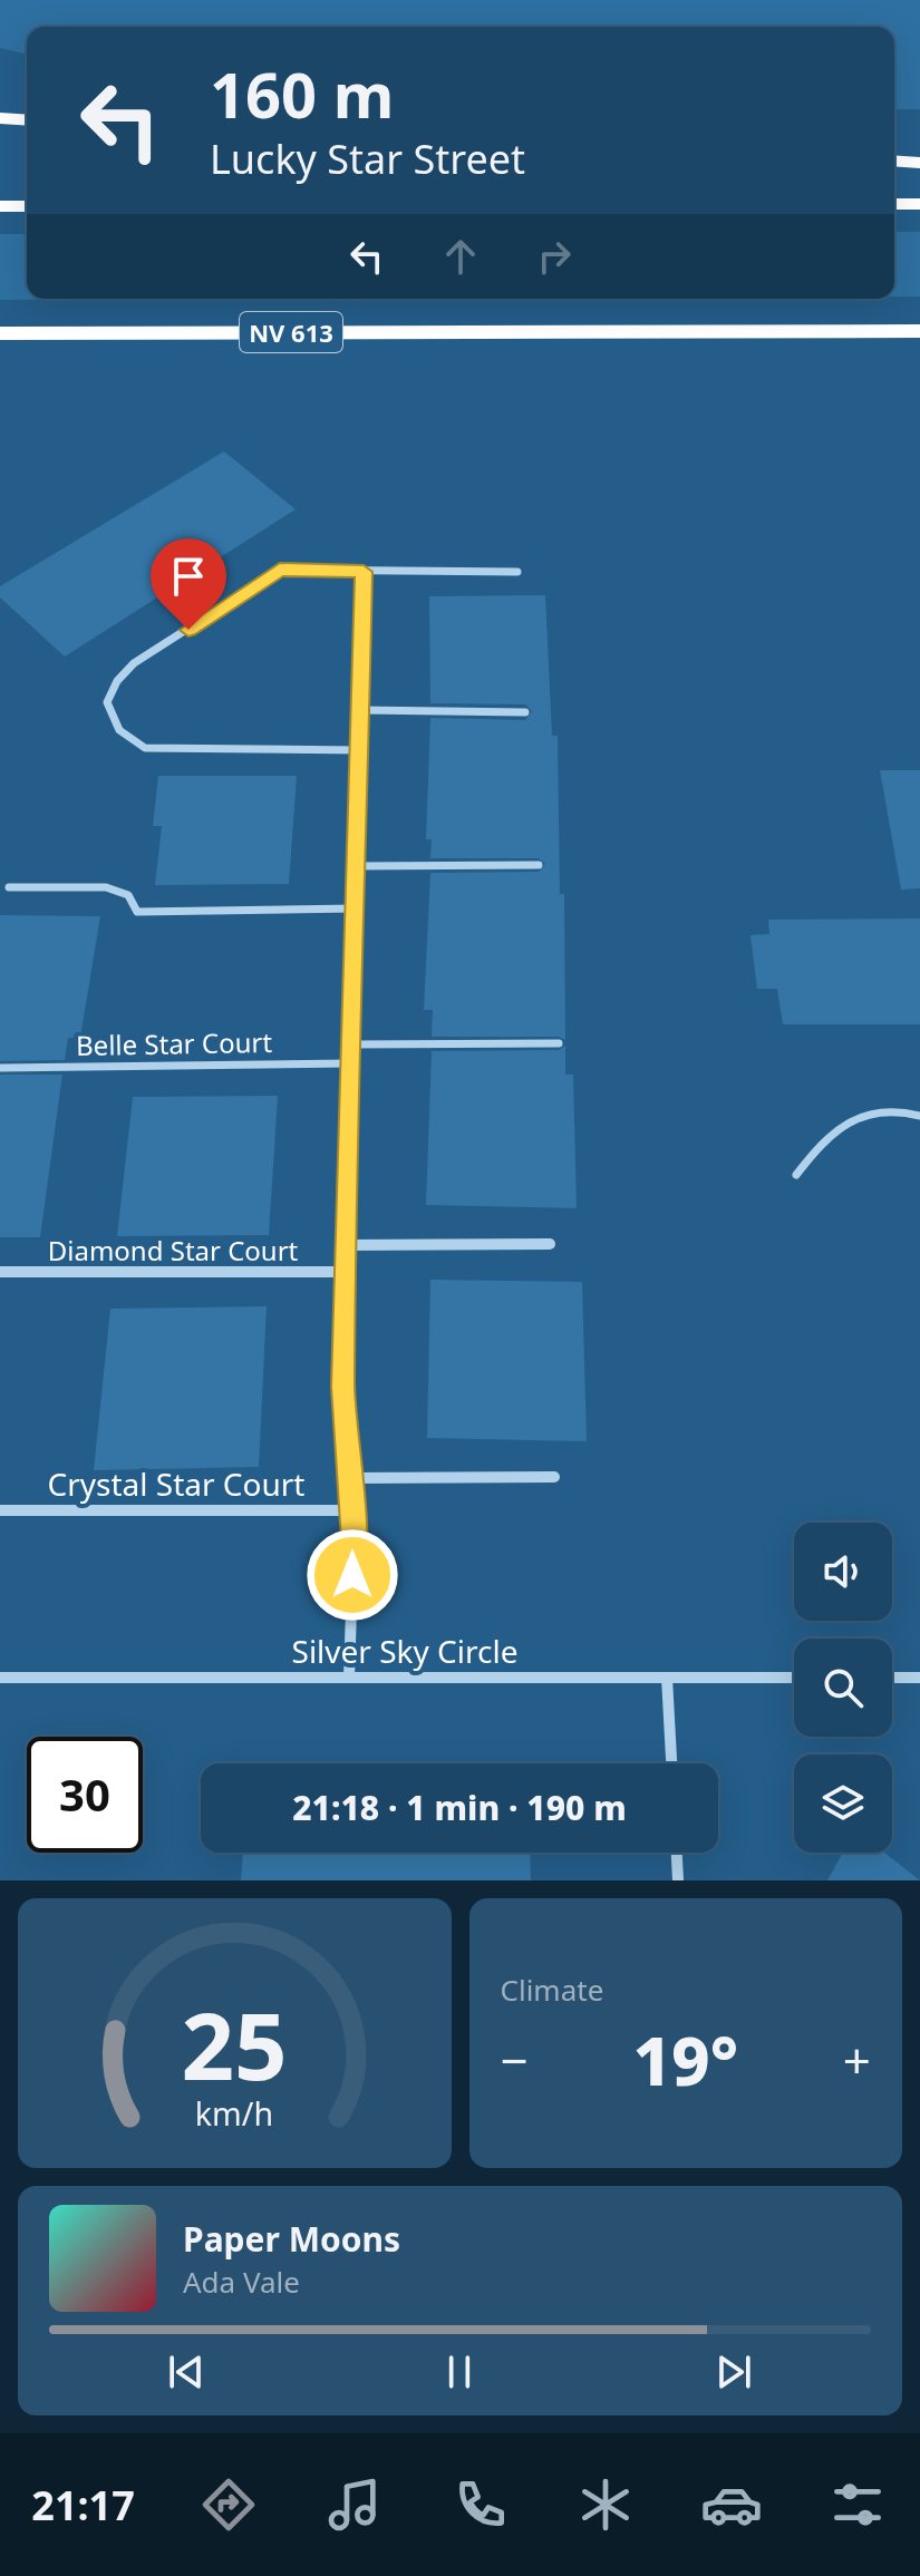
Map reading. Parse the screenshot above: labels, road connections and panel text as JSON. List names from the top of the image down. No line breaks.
{"streets":{"highway":["NV 613"],"street":["Belle Star Court","Diamond Star Court","Crystal Star Court","Silver Sky Circle"]},"page":{"turn":["160 m","Lucky Star Street"],"limit":"30","trip":"21:18 · 1 min · 190 m","tile":"Climate","heat":["−","19°","+"],"song":["Paper Moons","Ada Vale"],"tabs":"21:17","gauge":["25","km/h"]}}
